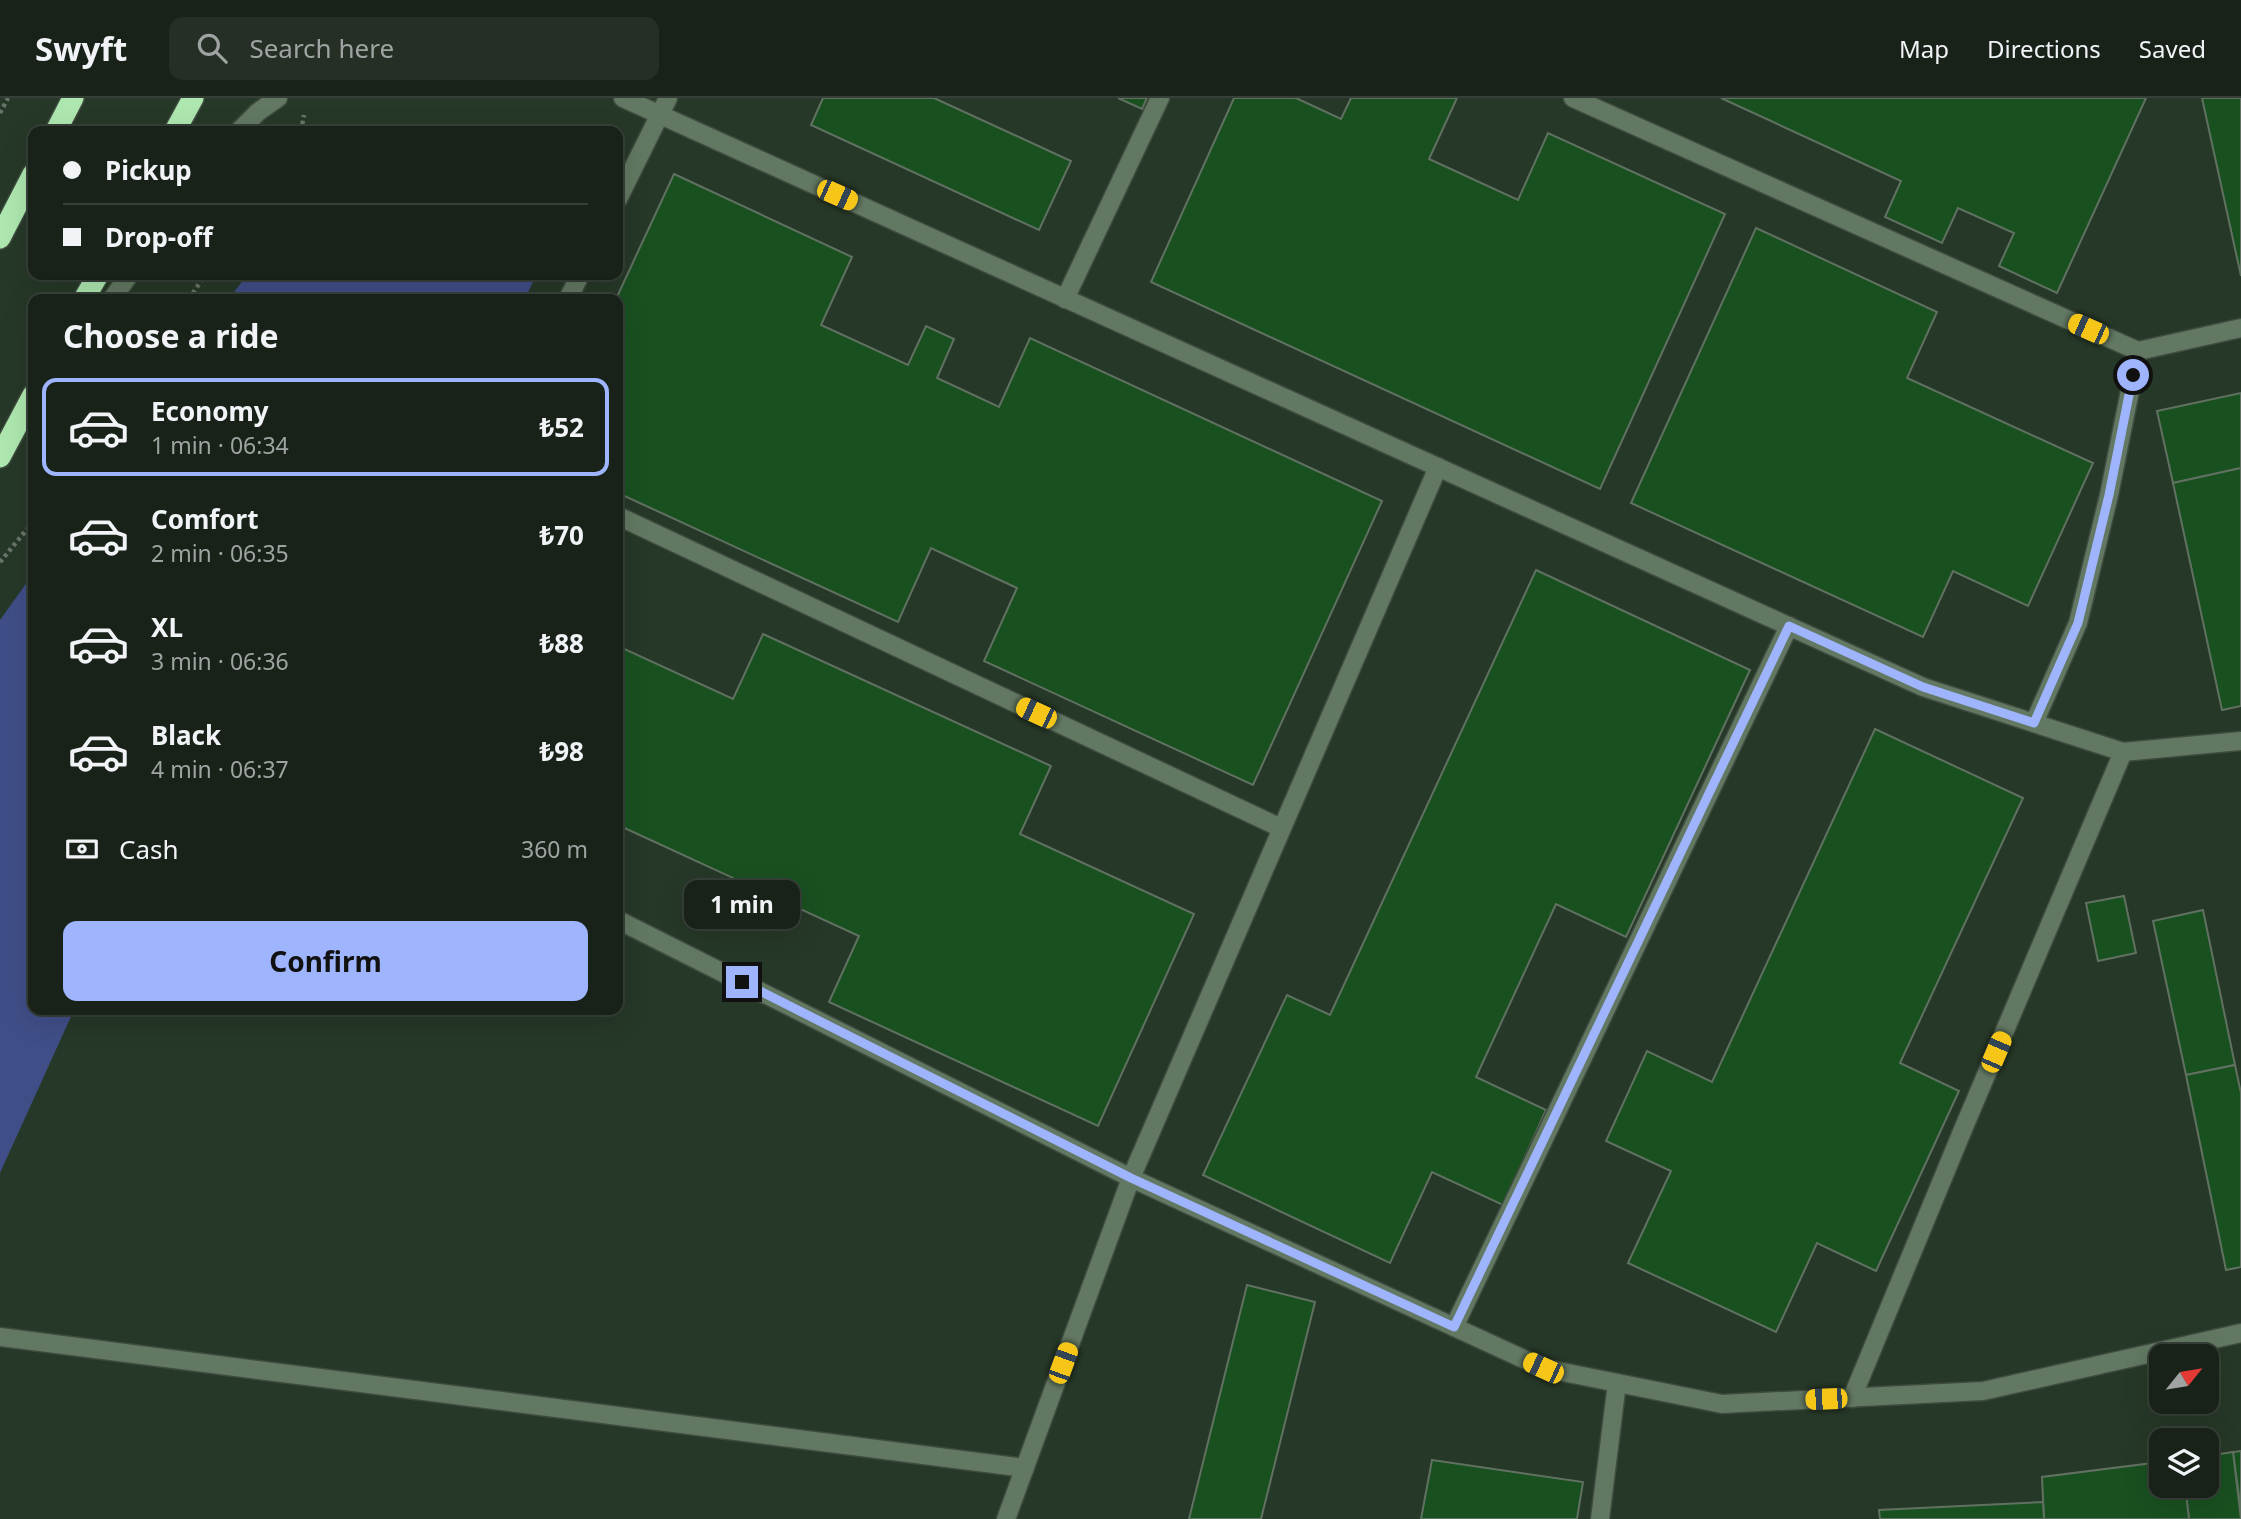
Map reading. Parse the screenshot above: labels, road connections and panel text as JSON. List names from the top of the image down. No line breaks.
{"north":"top right","page":{"header":"Swyft","search":"Search here","nav":["Map","Directions","Saved"],"banner":["Pickup","Drop-off"],"heading":"Choose a ride","list":[{"name":"Economy","note":"1 min · 06:34","value":"₺52"},{"name":"Comfort","note":"2 min · 06:35","value":"₺70"},{"name":"XL","note":"3 min · 06:36","value":"₺88"},{"name":"Black","note":"4 min · 06:37","value":"₺98"}],"pay":["Cash","360 m"],"bubble":"1 min","buttons":"Confirm"}}
